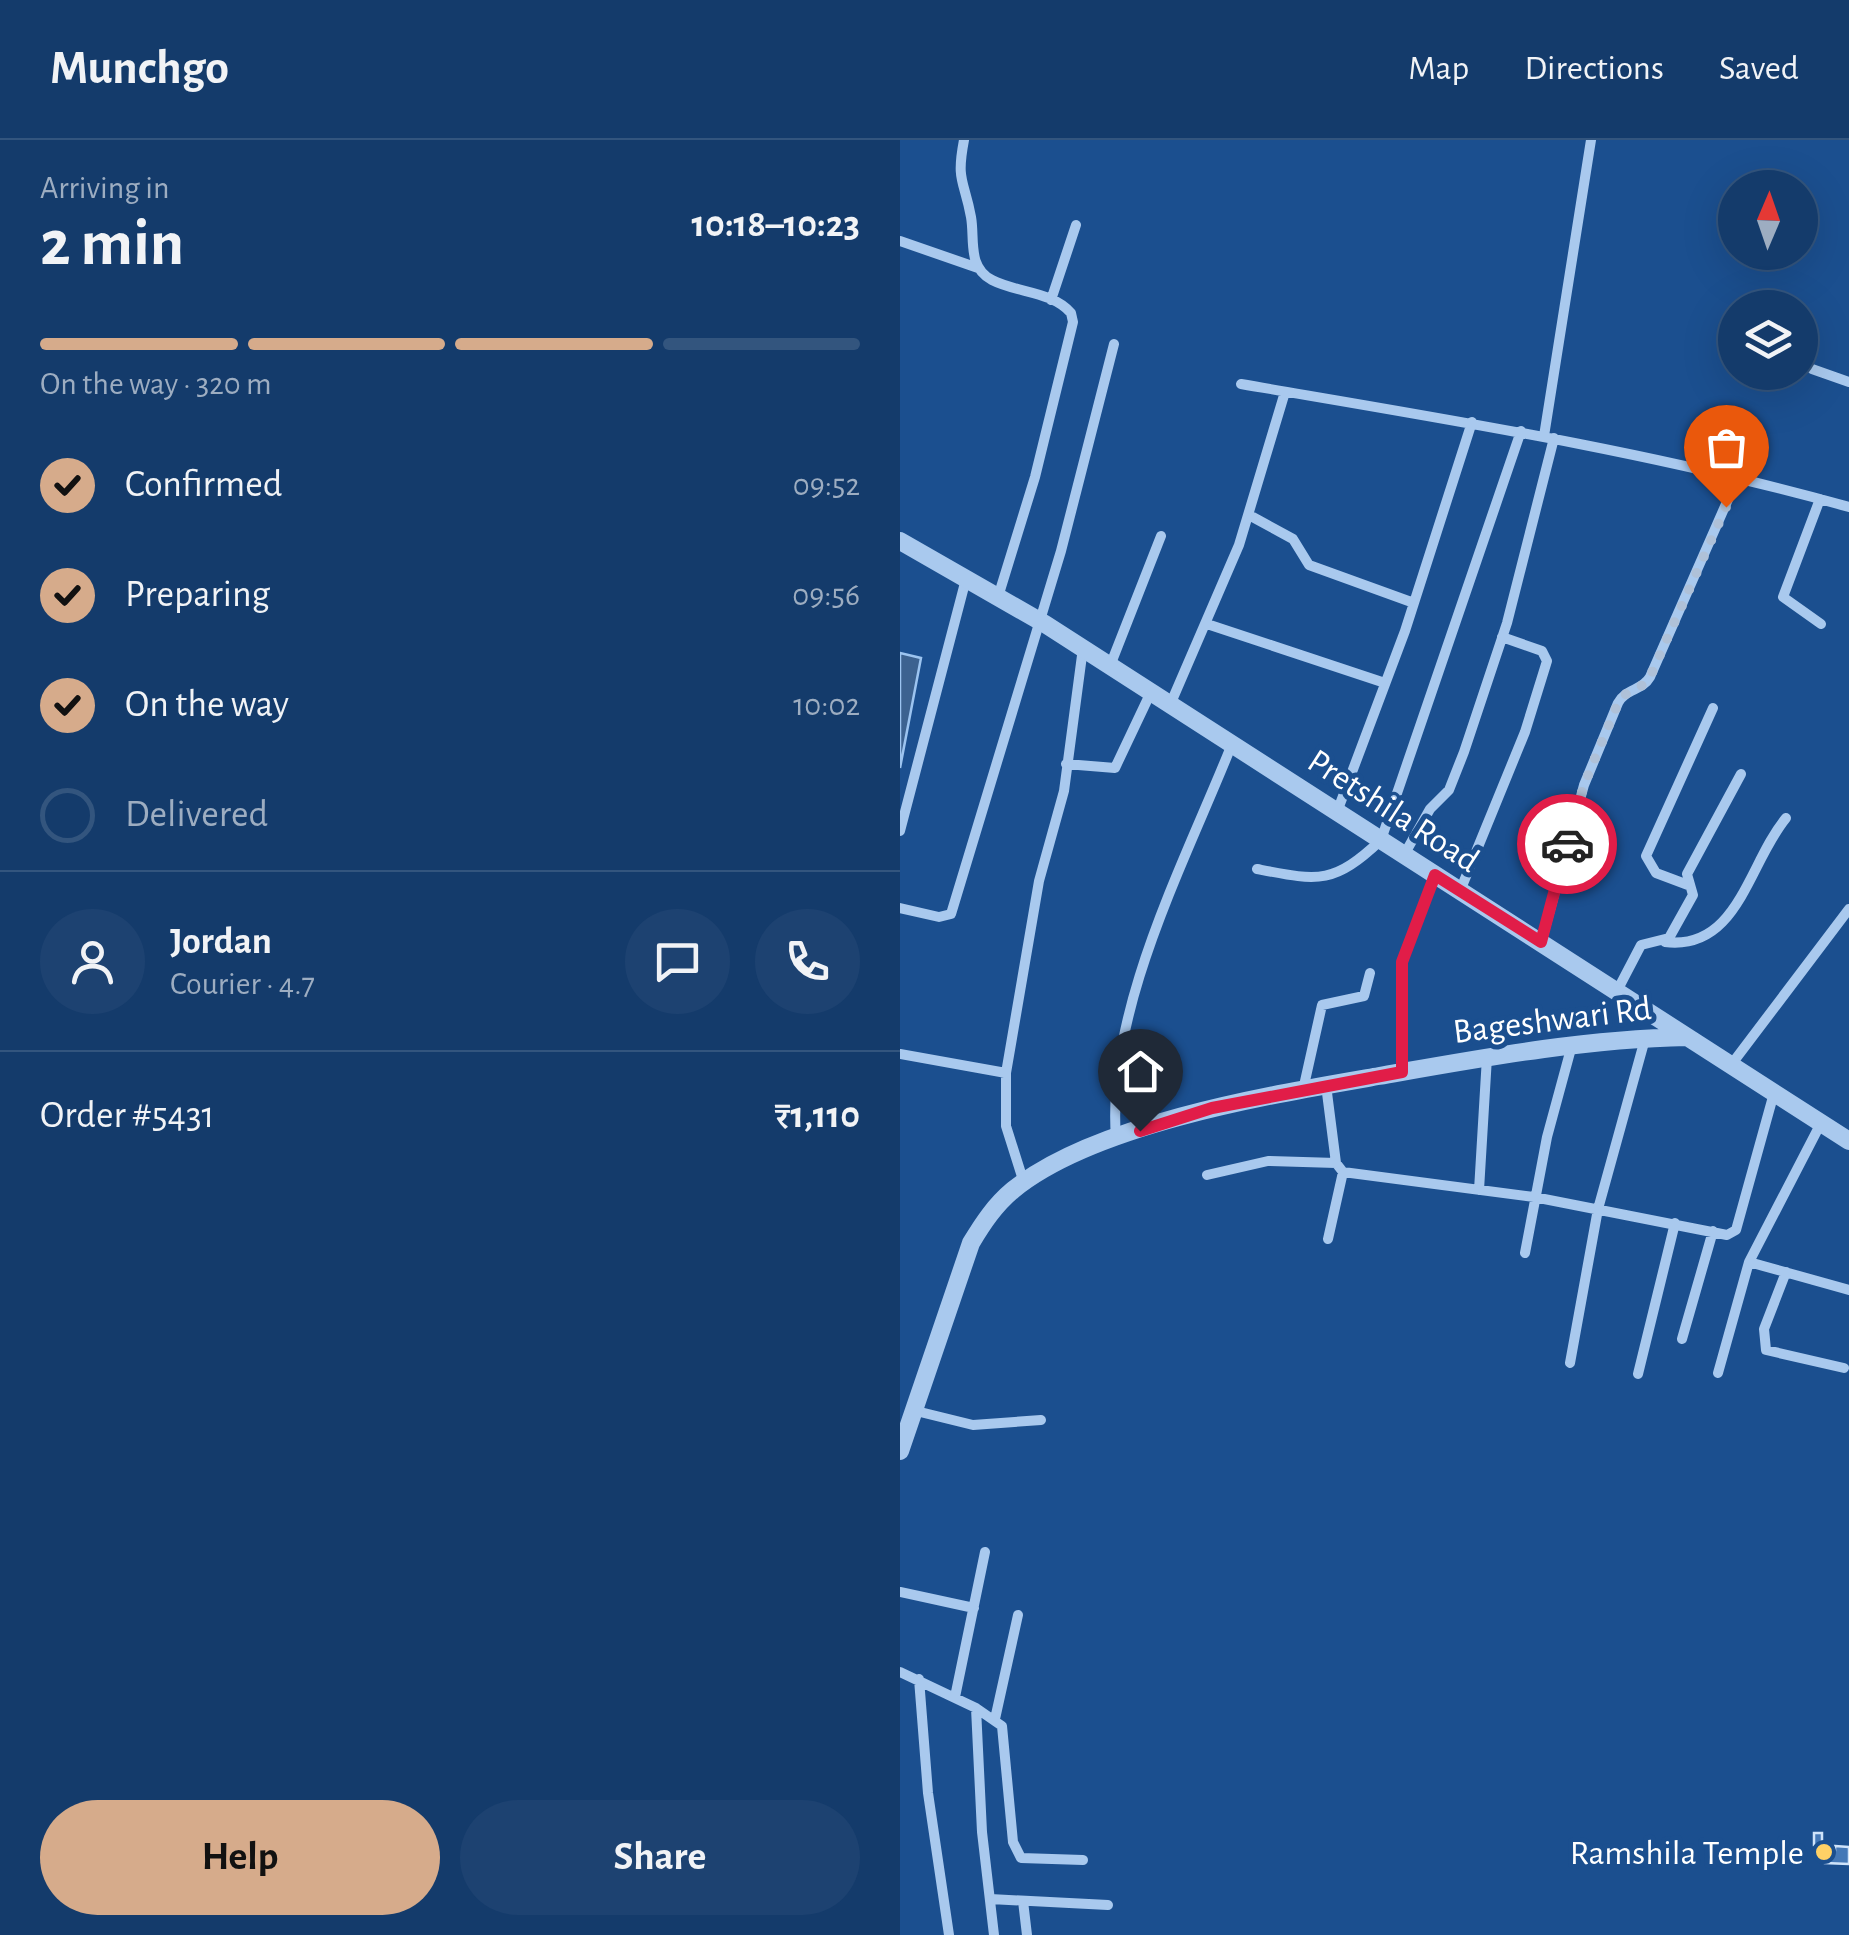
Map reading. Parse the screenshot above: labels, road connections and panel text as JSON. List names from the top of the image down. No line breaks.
{"streets":{"street":["Pretshila Road","Bageshwari Rd"]},"crossings":[["Pretshila Road","Bageshwari Rd"]],"places":["Ramshila Temple"],"north":"top","page":{"header":"Munchgo","nav":["Map","Directions","Saved"],"heading":["2 min","Arriving in","10:18–10:23"],"panel":["Jordan","Courier · 4.7","Order #5431","₹1,110"],"bar":"On the way · 320 m","list":[["Confirmed","09:52"],["Preparing","09:56"],["On the way","10:02"],"Delivered"],"buttons":["Help","Share"]}}
